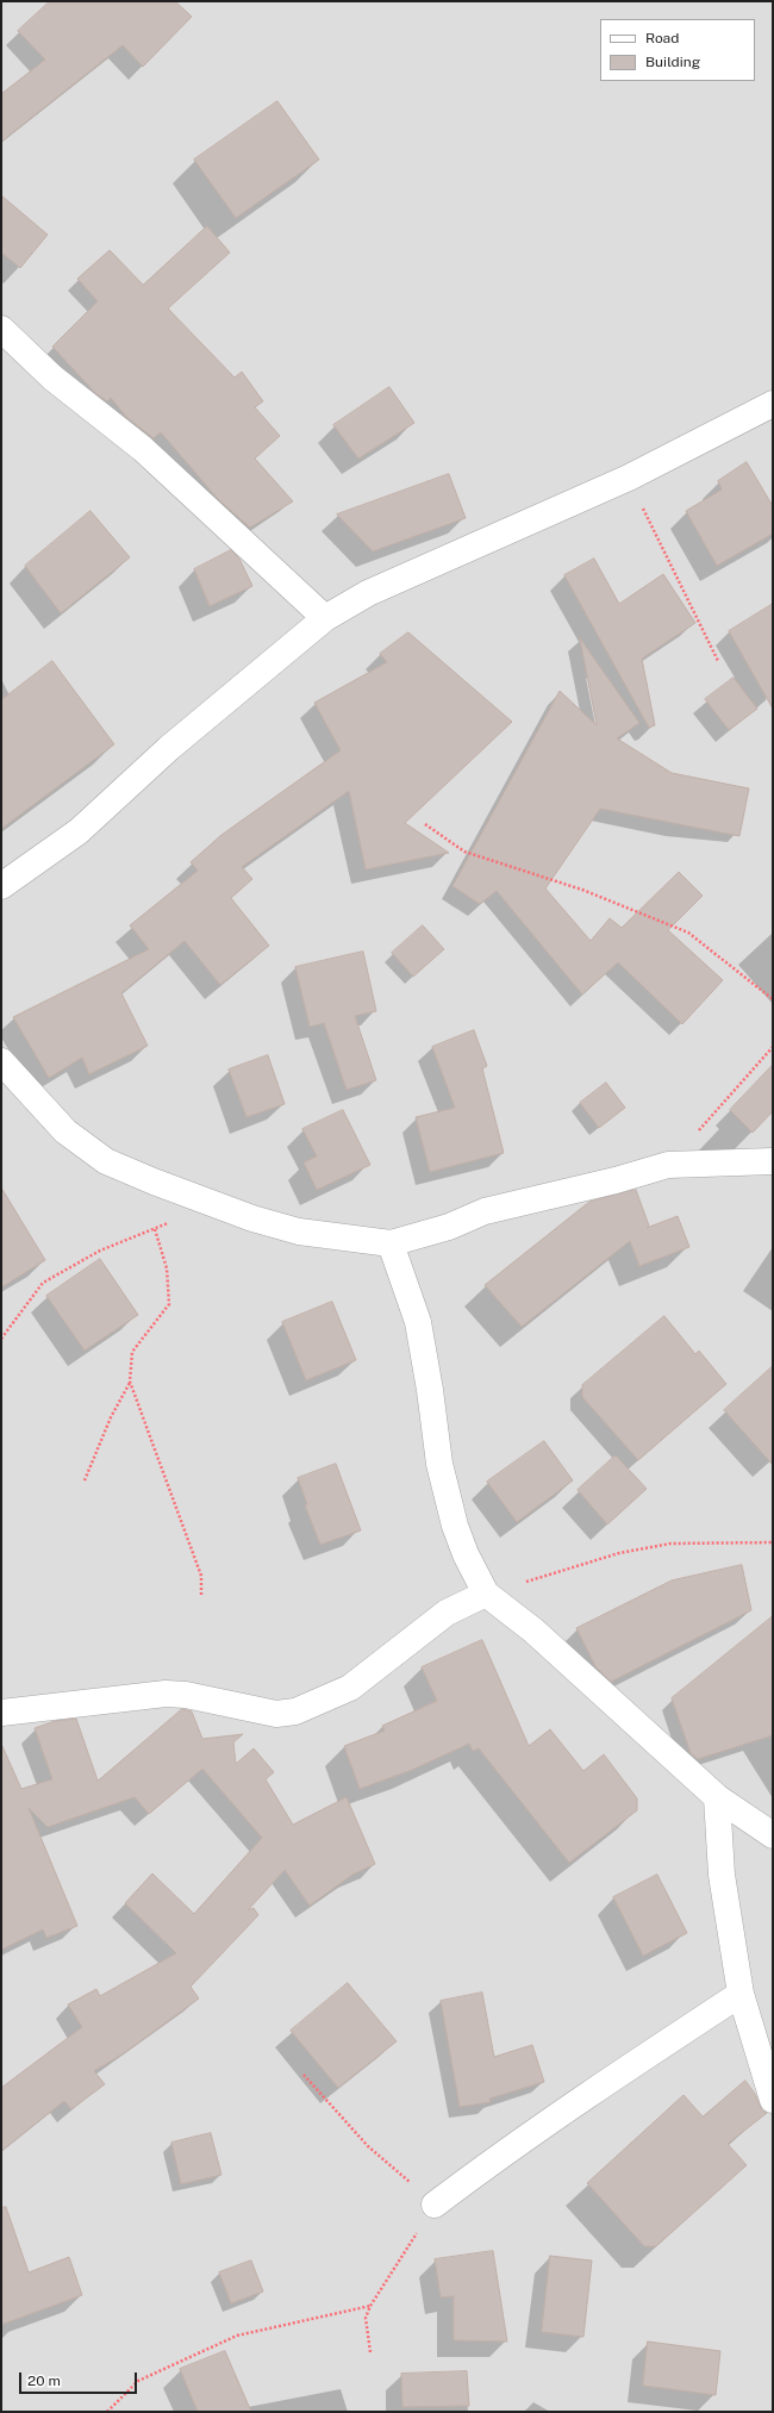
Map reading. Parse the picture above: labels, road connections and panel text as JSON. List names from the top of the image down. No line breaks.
{"legend":["Road","Building"],"scale_bar":"20 m"}
